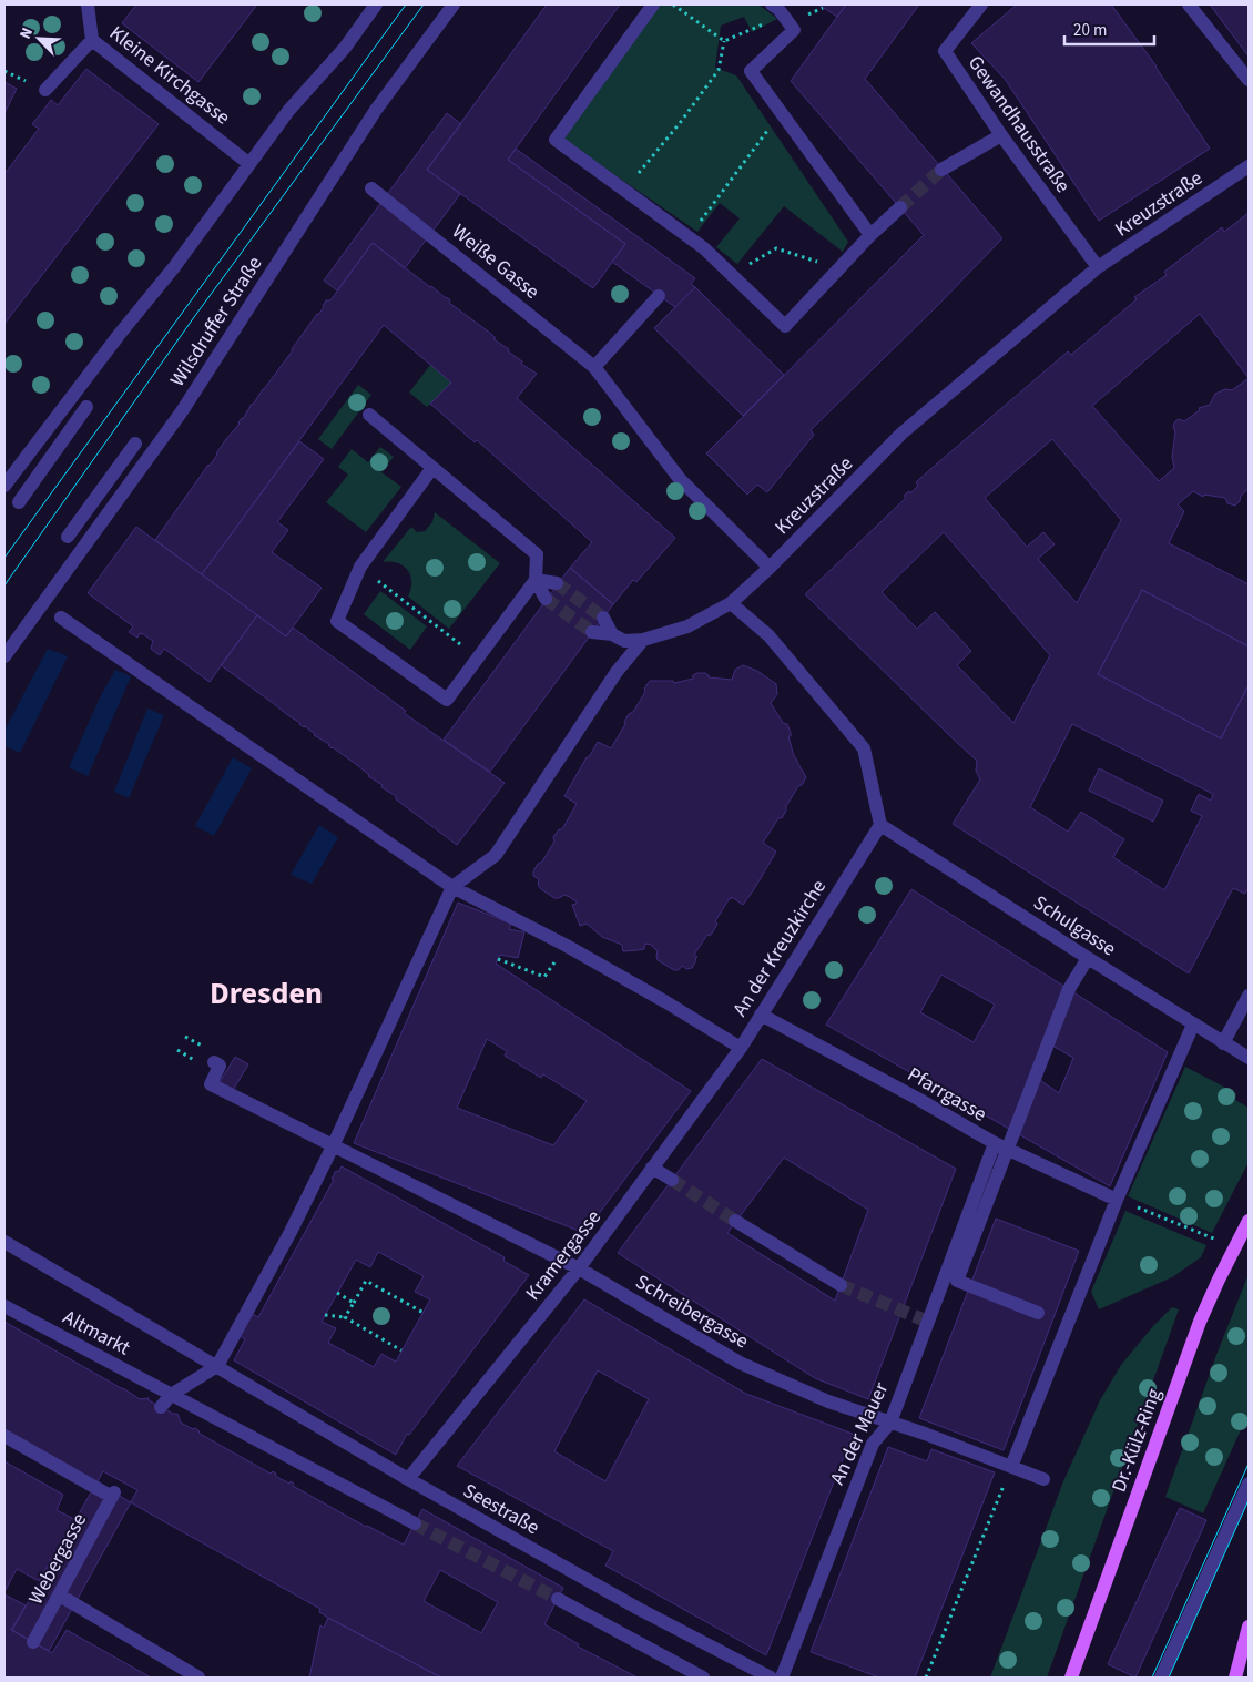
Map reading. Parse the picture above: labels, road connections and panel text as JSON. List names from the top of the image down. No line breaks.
{"streets":{"main road":["Dr.-Külz-Ring"],"street":["Kleine Kirchgasse","Gewandhausstraße","Kreuzstraße","Weiße Gasse","Wilsdruffer Straße","Schulgasse","An der Kreuzkirche","Pfarrgasse","Kramergasse","Schreibergasse","Altmarkt","An der Mauer","Seestraße","Webergasse"]},"crossings":[["Gewandhausstraße","Kreuzstraße"],["Kreuzstraße","Weiße Gasse"],["Schulgasse","An der Kreuzkirche"],["An der Kreuzkirche","Pfarrgasse"],["An der Kreuzkirche","Kramergasse"],["Pfarrgasse","An der Mauer"],["Kramergasse","Schreibergasse"],["Kramergasse","Seestraße"],["Schreibergasse","An der Mauer"]],"districts":["Dresden"],"scale_bar":"20 m","north":"top left"}
